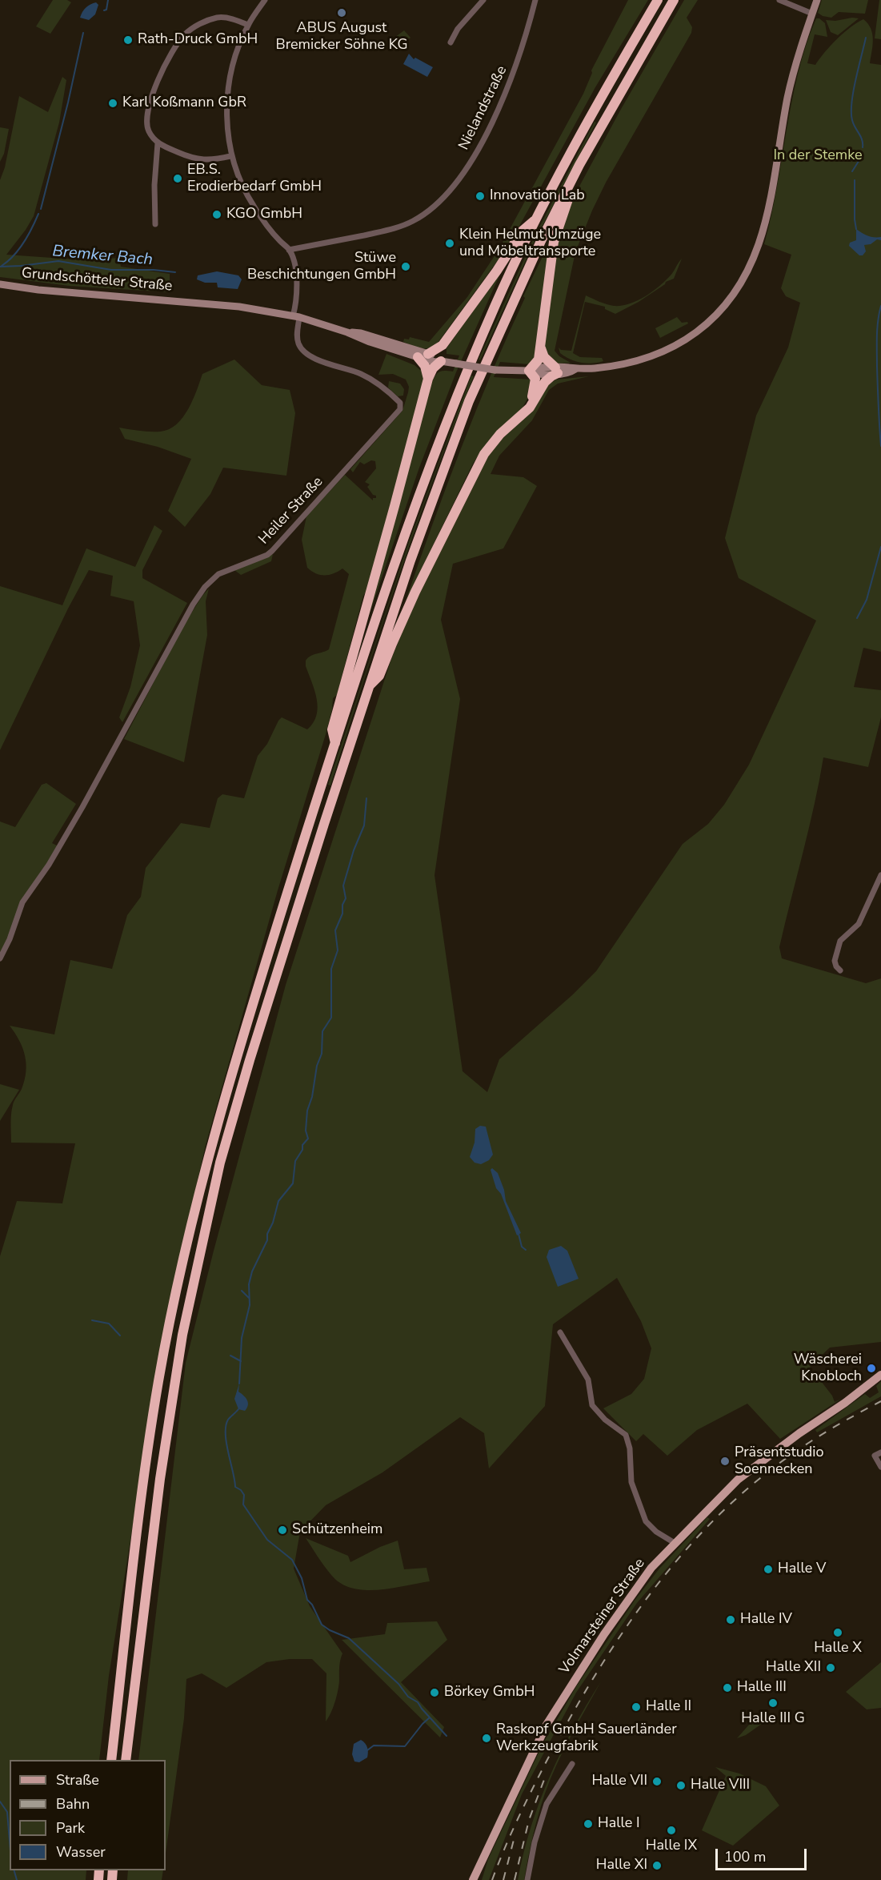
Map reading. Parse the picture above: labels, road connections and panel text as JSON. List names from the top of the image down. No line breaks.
{"streets":{"main road":["Grundschötteler Straße","Volmarsteiner Straße"],"street":["Nielandstraße","Heiler Straße"]},"crossings":[["Grundschötteler Straße","Heiler Straße"]],"water":["Bremker Bach"],"parks":["In der Stemke"],"places":["ABUS August Bremicker Söhne KG","Rath-Druck GmbH","Karl Koßmann GbR","EB.S. Erodierbedarf GmbH","Innovation Lab","KGO GmbH","Klein Helmut Umzüge und Möbeltransporte","Stüwe Beschichtungen GmbH","Wäscherei Knobloch","Präsentstudio Soennecken","Schützenheim","Halle V","Halle IV","Halle X","Halle XII","Halle III","Börkey GmbH","Halle III G","Halle II","Raskopf GmbH Sauerländer Werkzeugfabrik","Halle VII","Halle VIII","Halle I","Halle IX","Halle XI"],"legend":["Straße","Bahn","Park","Wasser"],"scale_bar":"100 m"}
